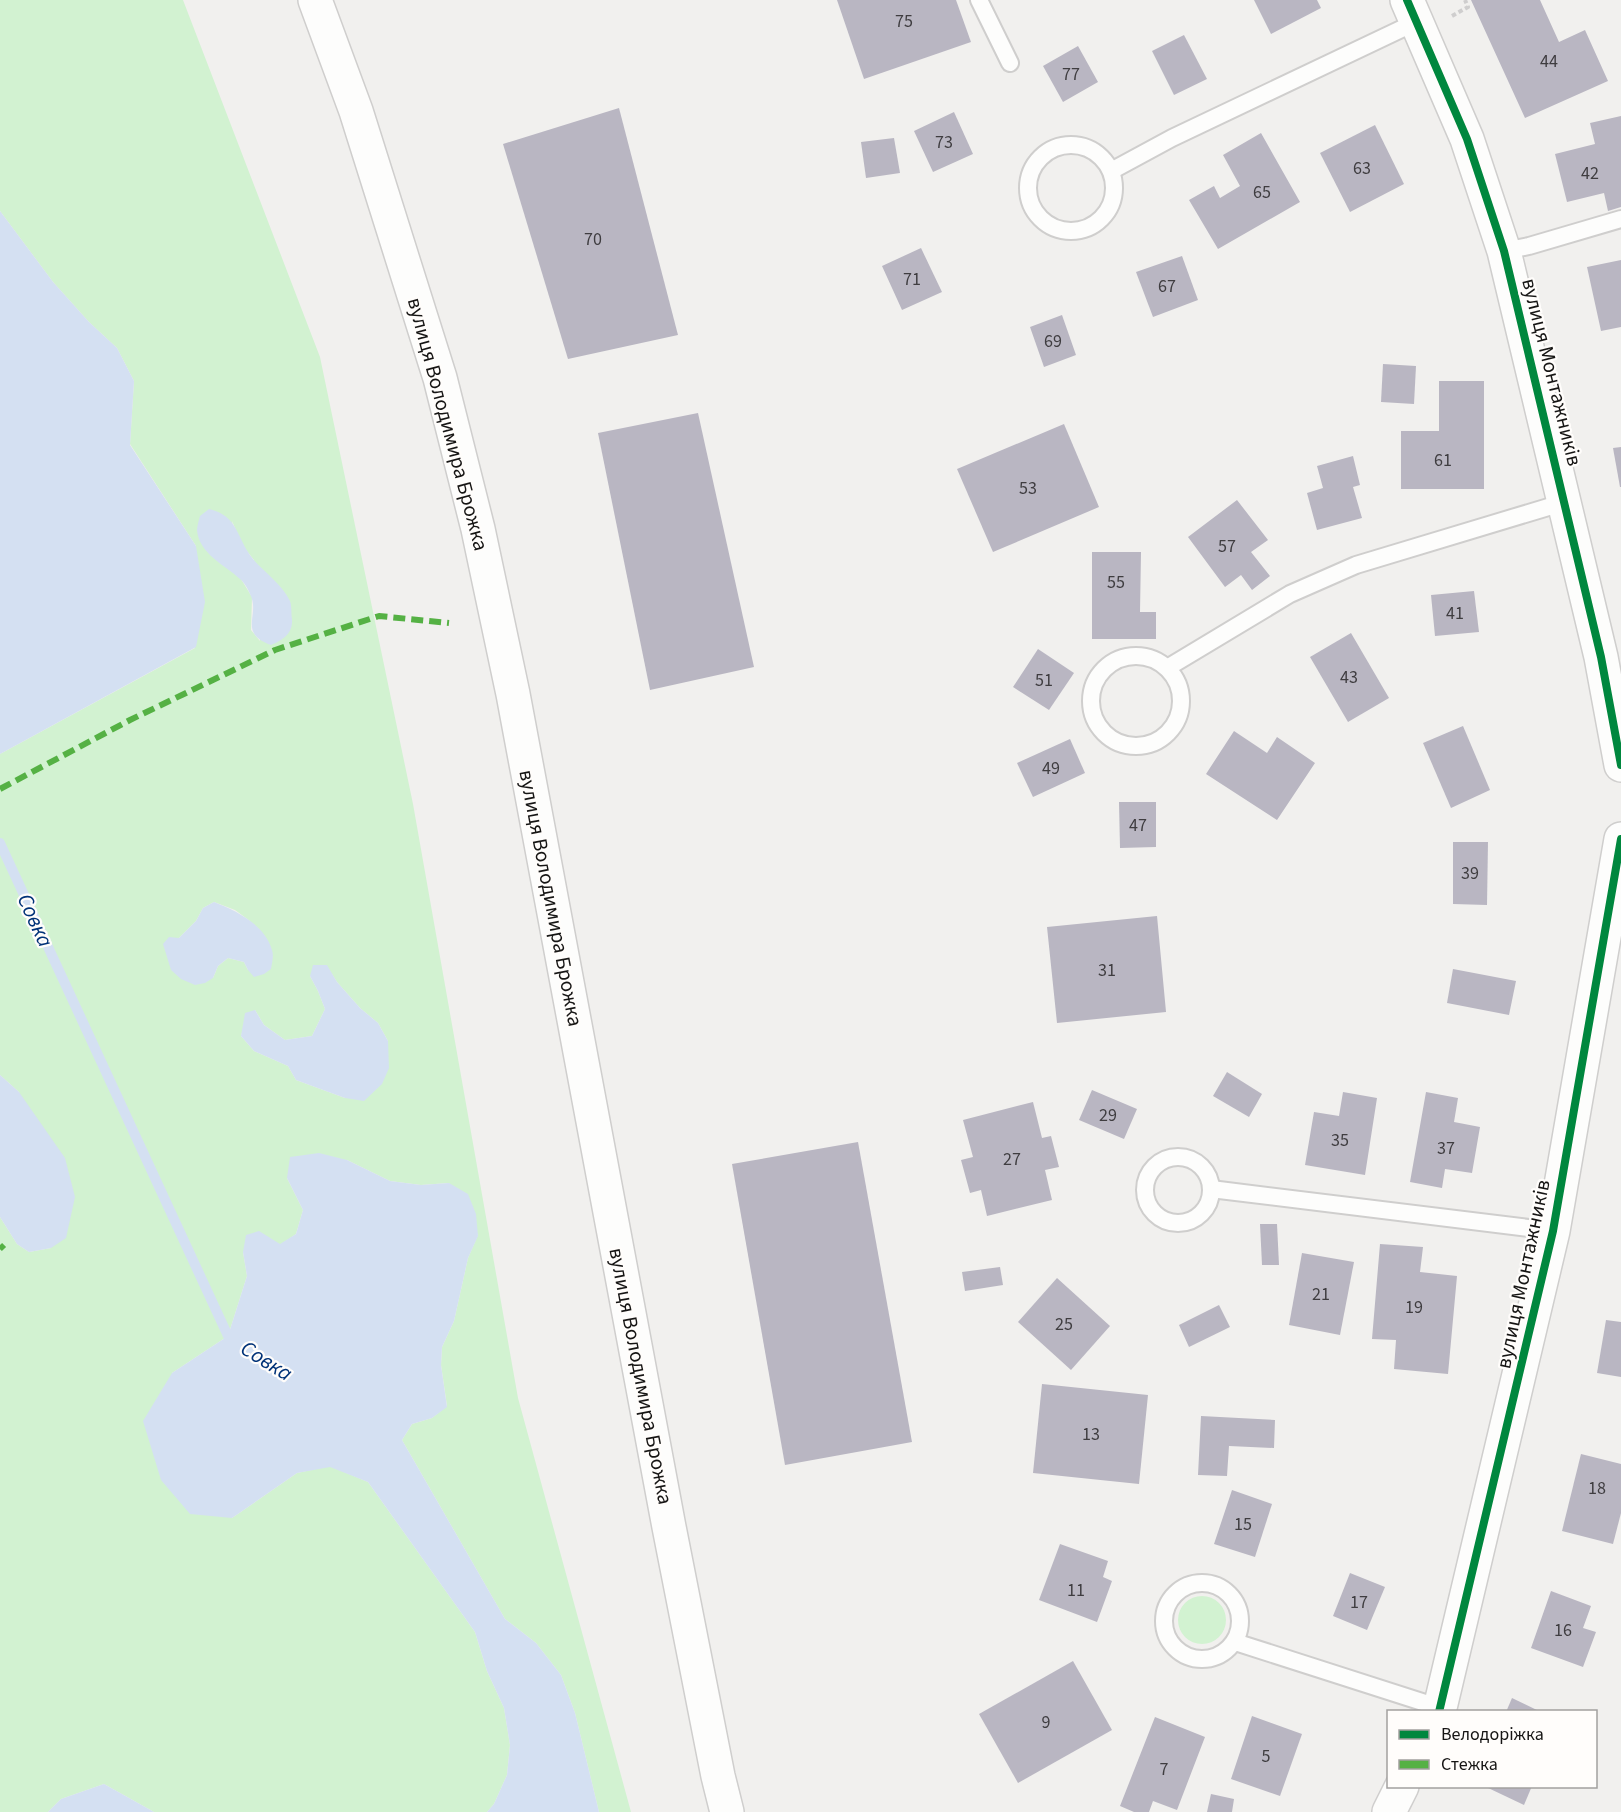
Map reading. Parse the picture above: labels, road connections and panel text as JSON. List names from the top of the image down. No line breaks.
{"streets":{"main road":["вулиця Монтажників","вулиця Володимира Брожка"]},"water":["Совка"],"house_numbers":["75","44","77","73","63","42","65","70","71","67","69","61","53","57","55","41","43","51","49","47","39","31","29","35","37","27","21","19","25","13","18","15","11","17","16","9","5","7"],"legend":["Велодоріжка","Стежка"]}
